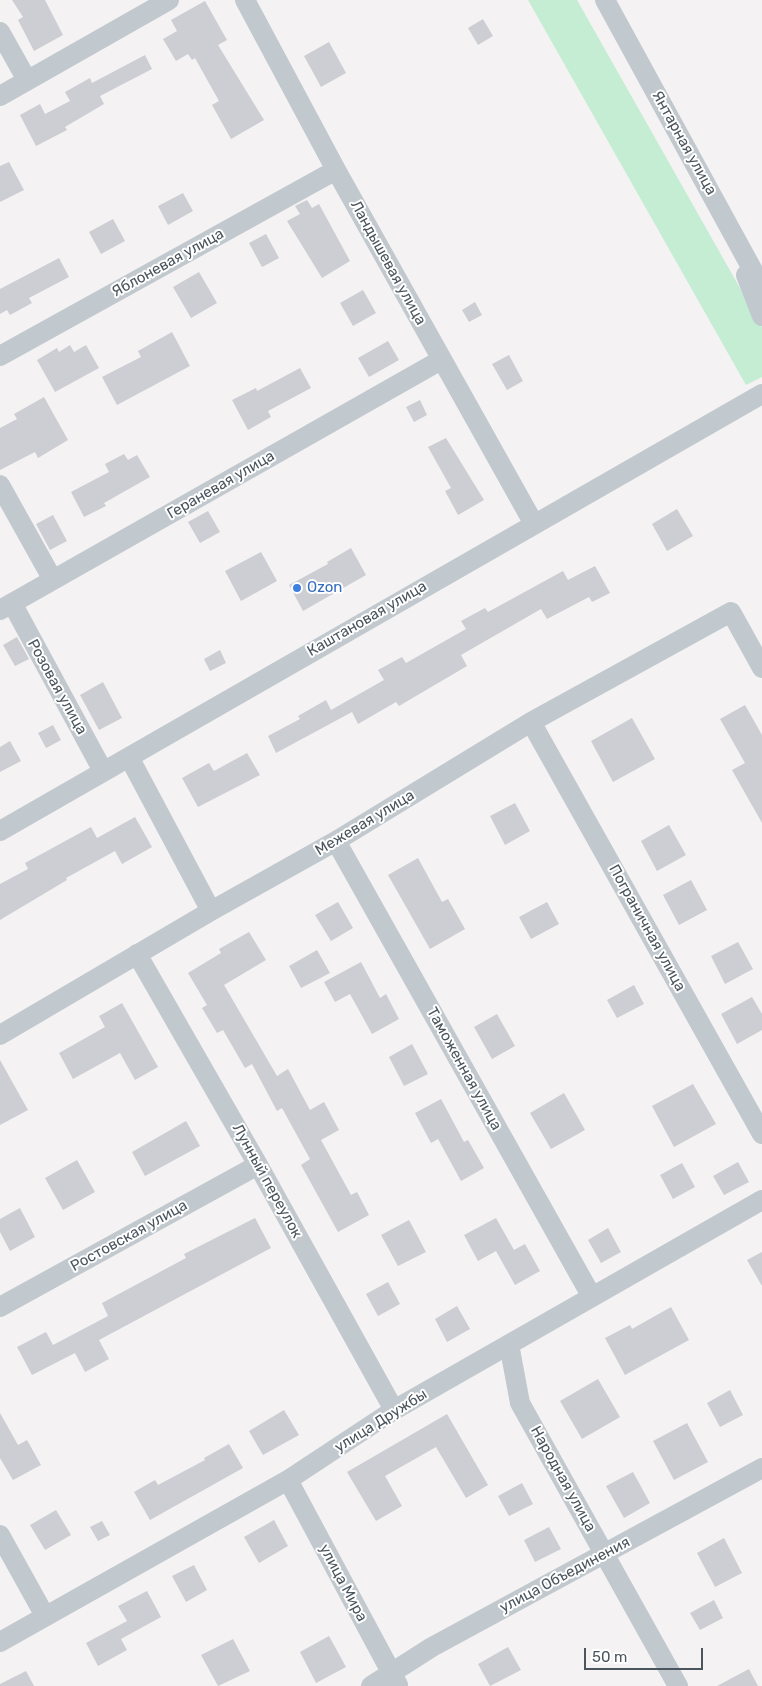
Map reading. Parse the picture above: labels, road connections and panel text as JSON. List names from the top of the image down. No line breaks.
{"streets":{"street":["Янтарная улица","Яблоневая улица","Ландышевая улица","Гераневая улица","Каштановая улица","Розовая улица","Межевая улица","Пограничная улица","Таможенная улица","Лунный переулок","Ростовская улица","улица Дружбы","Народная улица","улица Объединения","улица Мира"]},"crossings":[["Яблоневая улица","Ландышевая улица"],["Ландышевая улица","Гераневая улица"],["Ландышевая улица","Каштановая улица"],["Гераневая улица","Розовая улица"],["Каштановая улица","Розовая улица"],["Межевая улица","Пограничная улица"],["Межевая улица","Таможенная улица"],["Межевая улица","Лунный переулок"],["Таможенная улица","улица Дружбы"],["Лунный переулок","Ростовская улица"],["Лунный переулок","улица Дружбы"],["улица Дружбы","Народная улица"],["улица Дружбы","улица Мира"],["Народная улица","улица Объединения"],["улица Объединения","улица Мира"]],"places":["Ozon"],"scale_bar":"50 m"}
